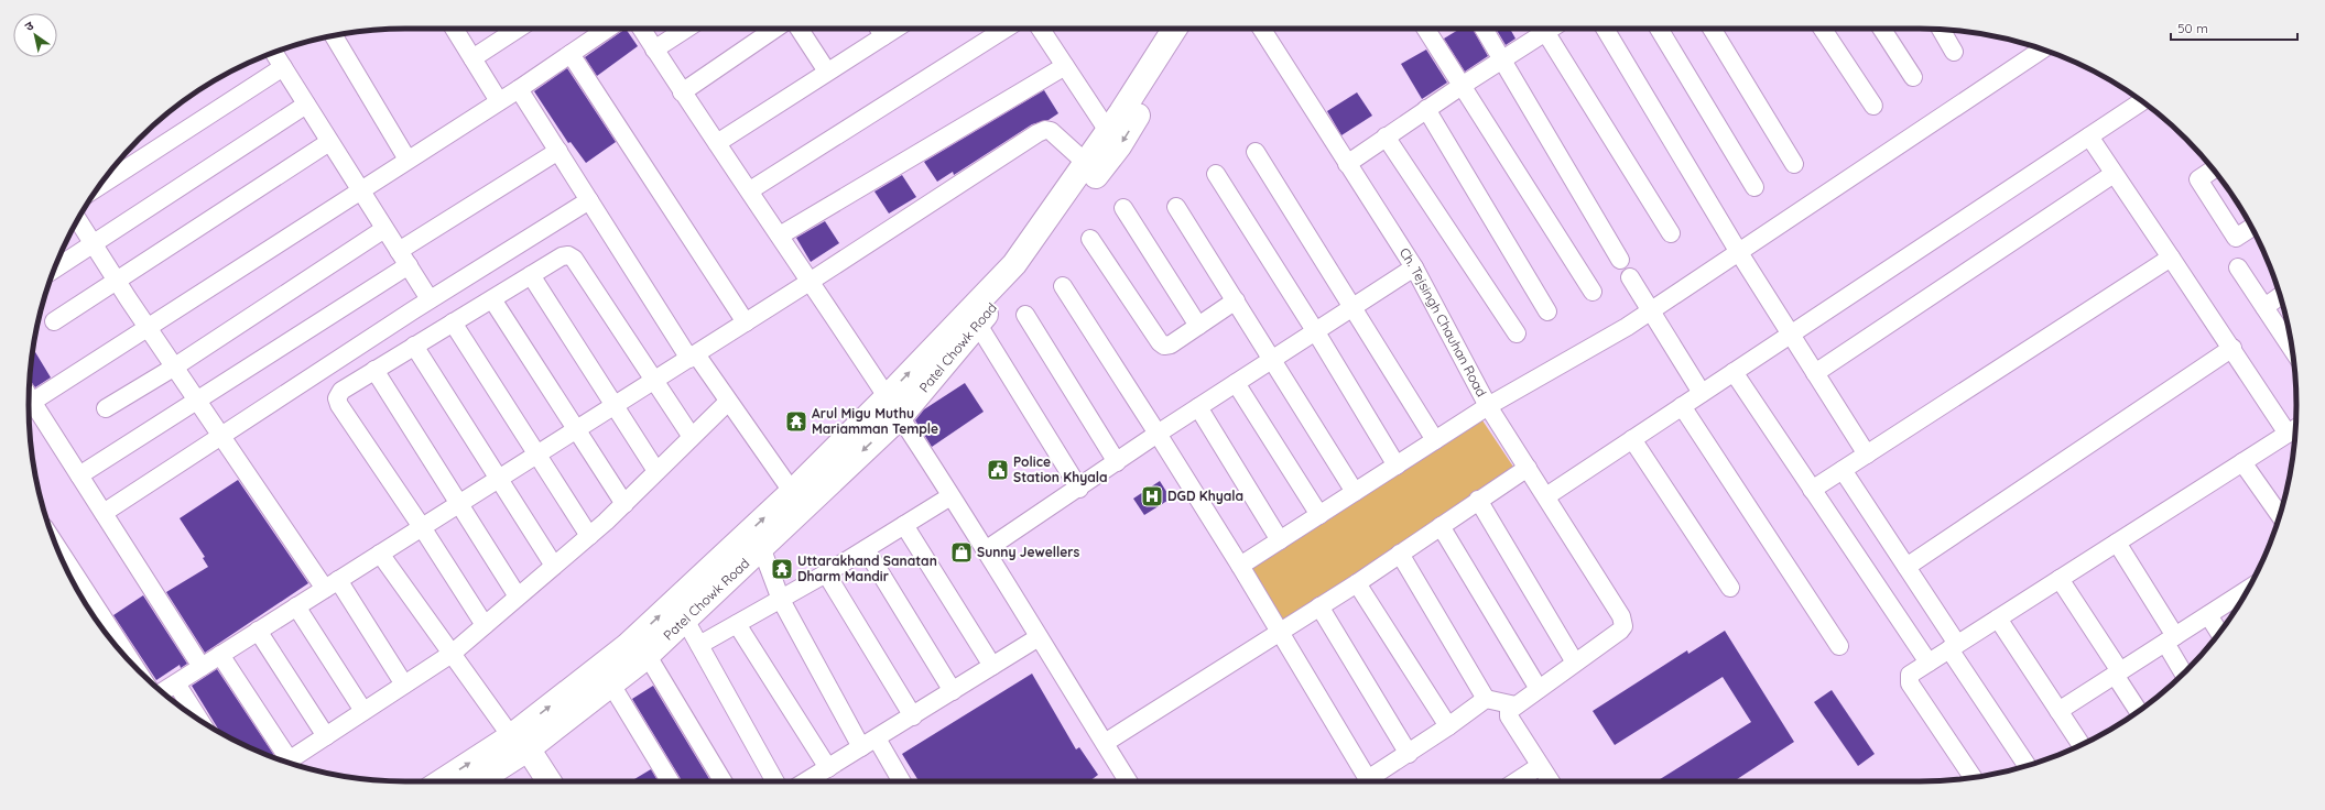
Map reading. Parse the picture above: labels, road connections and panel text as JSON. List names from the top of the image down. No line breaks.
{"streets":{"street":["Ch. Tejsingh Chauhan Road","Patel Chowk Road"]},"places":{"temple":["Arul Migu Muthu Mariamman Temple","Uttarakhand Sanatan Dharm Mandir"],"public building":["Police Station Khyala"],"hospital":["DGD Khyala"],"shop":["Sunny Jewellers"]},"scale_bar":"50 m","north":"top left"}
